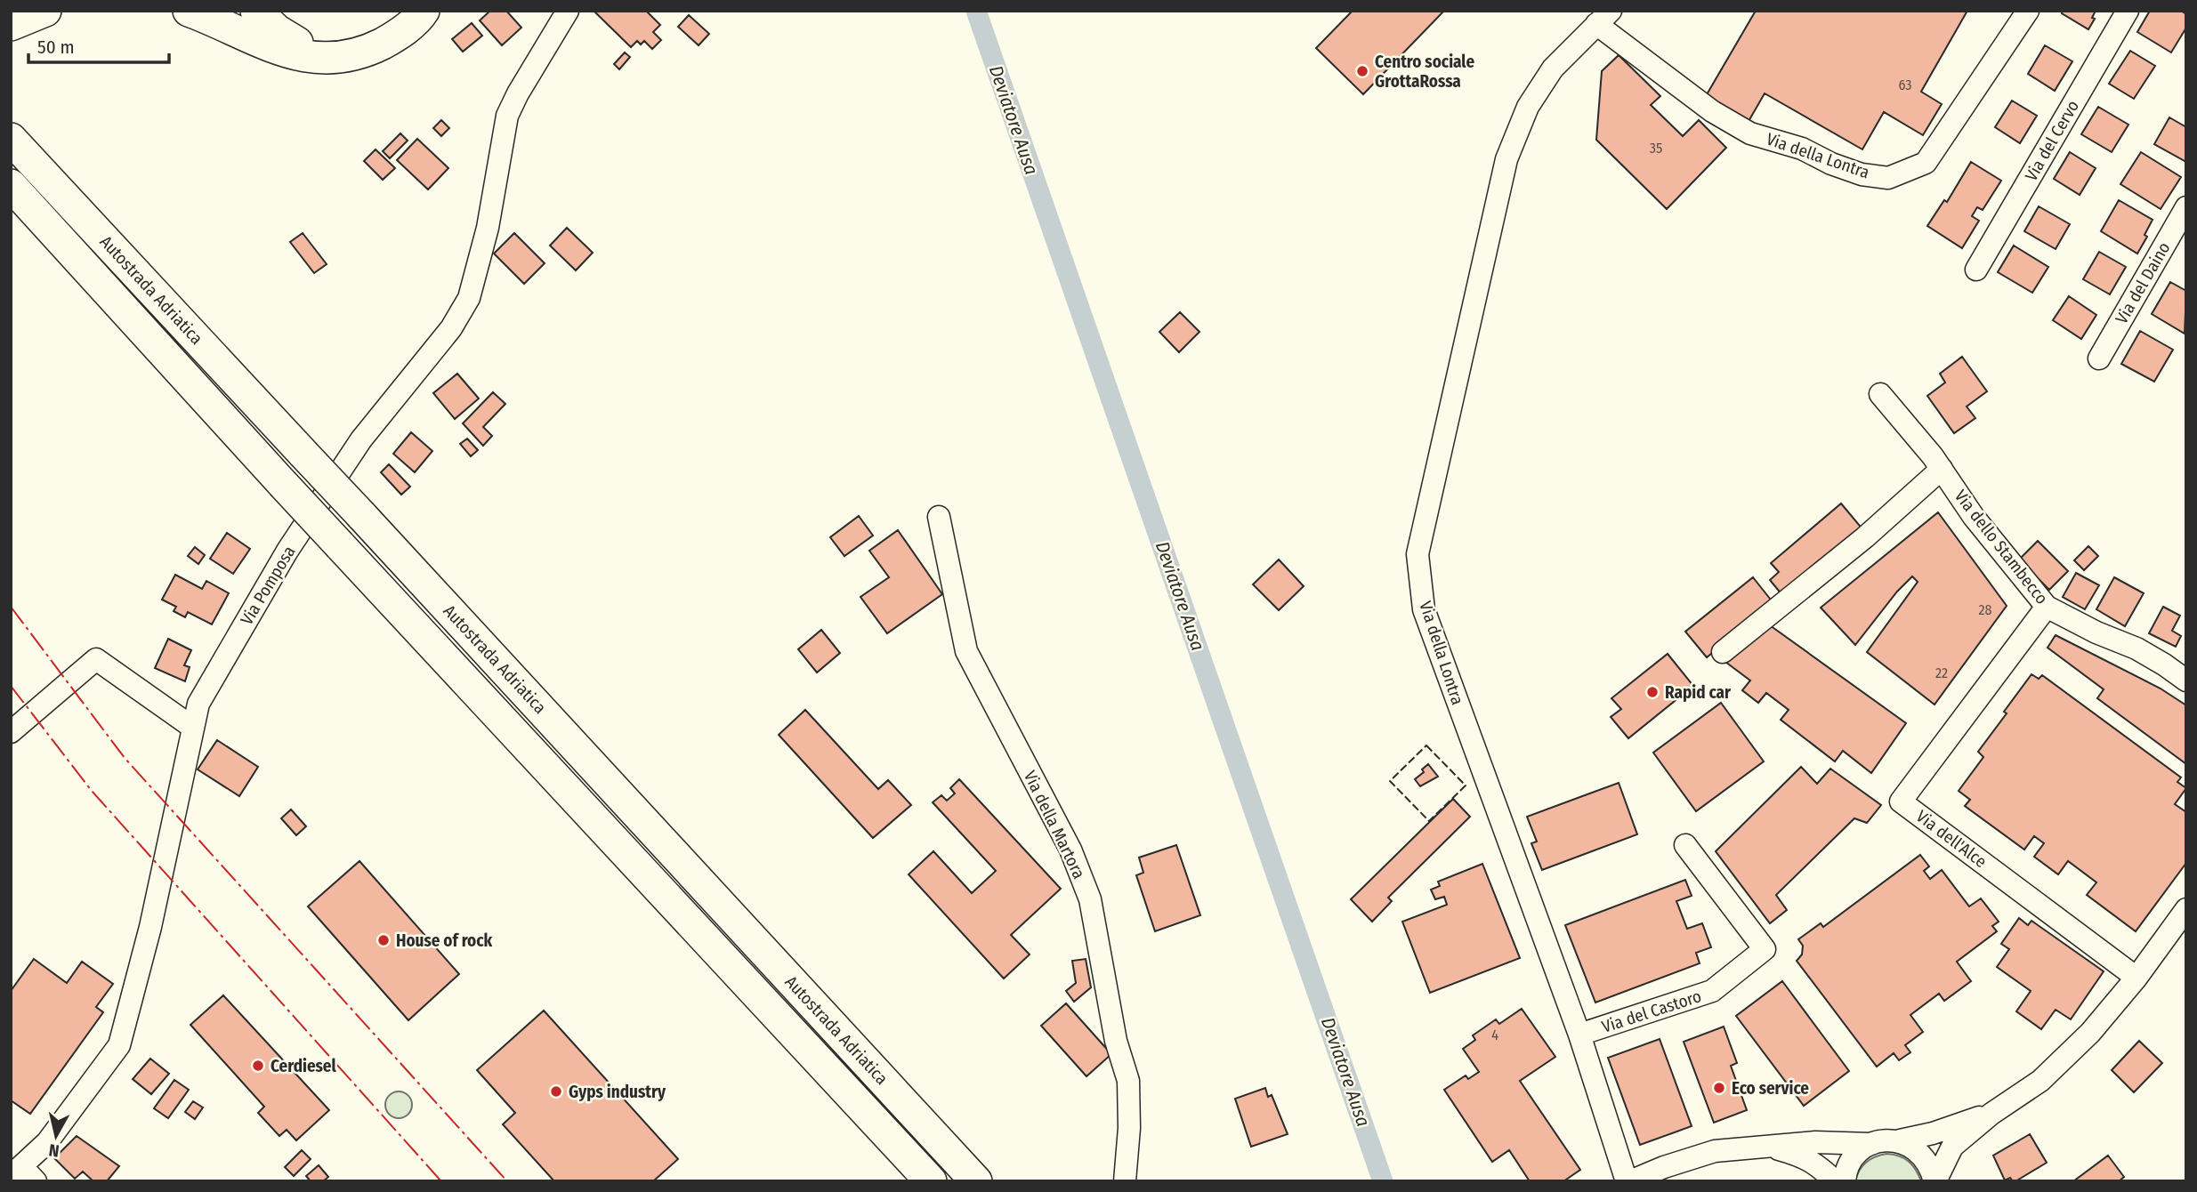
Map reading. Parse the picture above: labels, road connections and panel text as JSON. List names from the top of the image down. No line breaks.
{"streets":{"highway":["Autostrada Adriatica"],"street":["Via del Cervo","Via della Lontra","Via del Daino","Via dello Stambecco","Via Pomposa","Via della Martora","Via dell'Alce","Via del Castoro"]},"crossings":[["Via della Lontra","Via del Castoro"],["Via dello Stambecco","Via dell'Alce"]],"water":["Deviatore Ausa"],"places":["Centro sociale GrottaRossa","Rapid car","House of rock","Cerdiesel","Eco service","Gyps industry"],"house_numbers":["63","35","28","22","4"],"scale_bar":"50 m","north":"bottom"}
